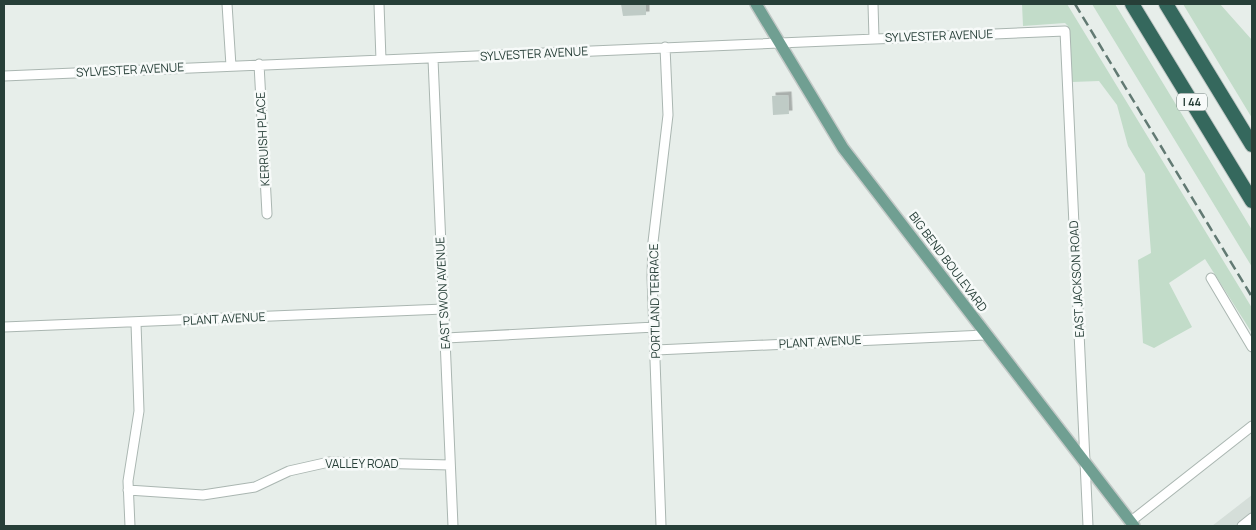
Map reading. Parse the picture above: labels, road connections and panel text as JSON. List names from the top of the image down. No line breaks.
{"streets":{"highway":["I 44"],"main road":["BIG BEND BOULEVARD"],"street":["SYLVESTER AVENUE","KERRUISH PLACE","EAST JACKSON ROAD","EAST SWON AVENUE","PORTLAND TERRACE","PLANT AVENUE","VALLEY ROAD"]},"crossings":[["SYLVESTER AVENUE","KERRUISH PLACE"],["SYLVESTER AVENUE","BIG BEND BOULEVARD"],["SYLVESTER AVENUE","EAST JACKSON ROAD"],["SYLVESTER AVENUE","EAST SWON AVENUE"],["SYLVESTER AVENUE","PORTLAND TERRACE"],["BIG BEND BOULEVARD","EAST JACKSON ROAD"],["BIG BEND BOULEVARD","PLANT AVENUE"],["EAST SWON AVENUE","PLANT AVENUE"],["EAST SWON AVENUE","VALLEY ROAD"],["PORTLAND TERRACE","PLANT AVENUE"]]}
